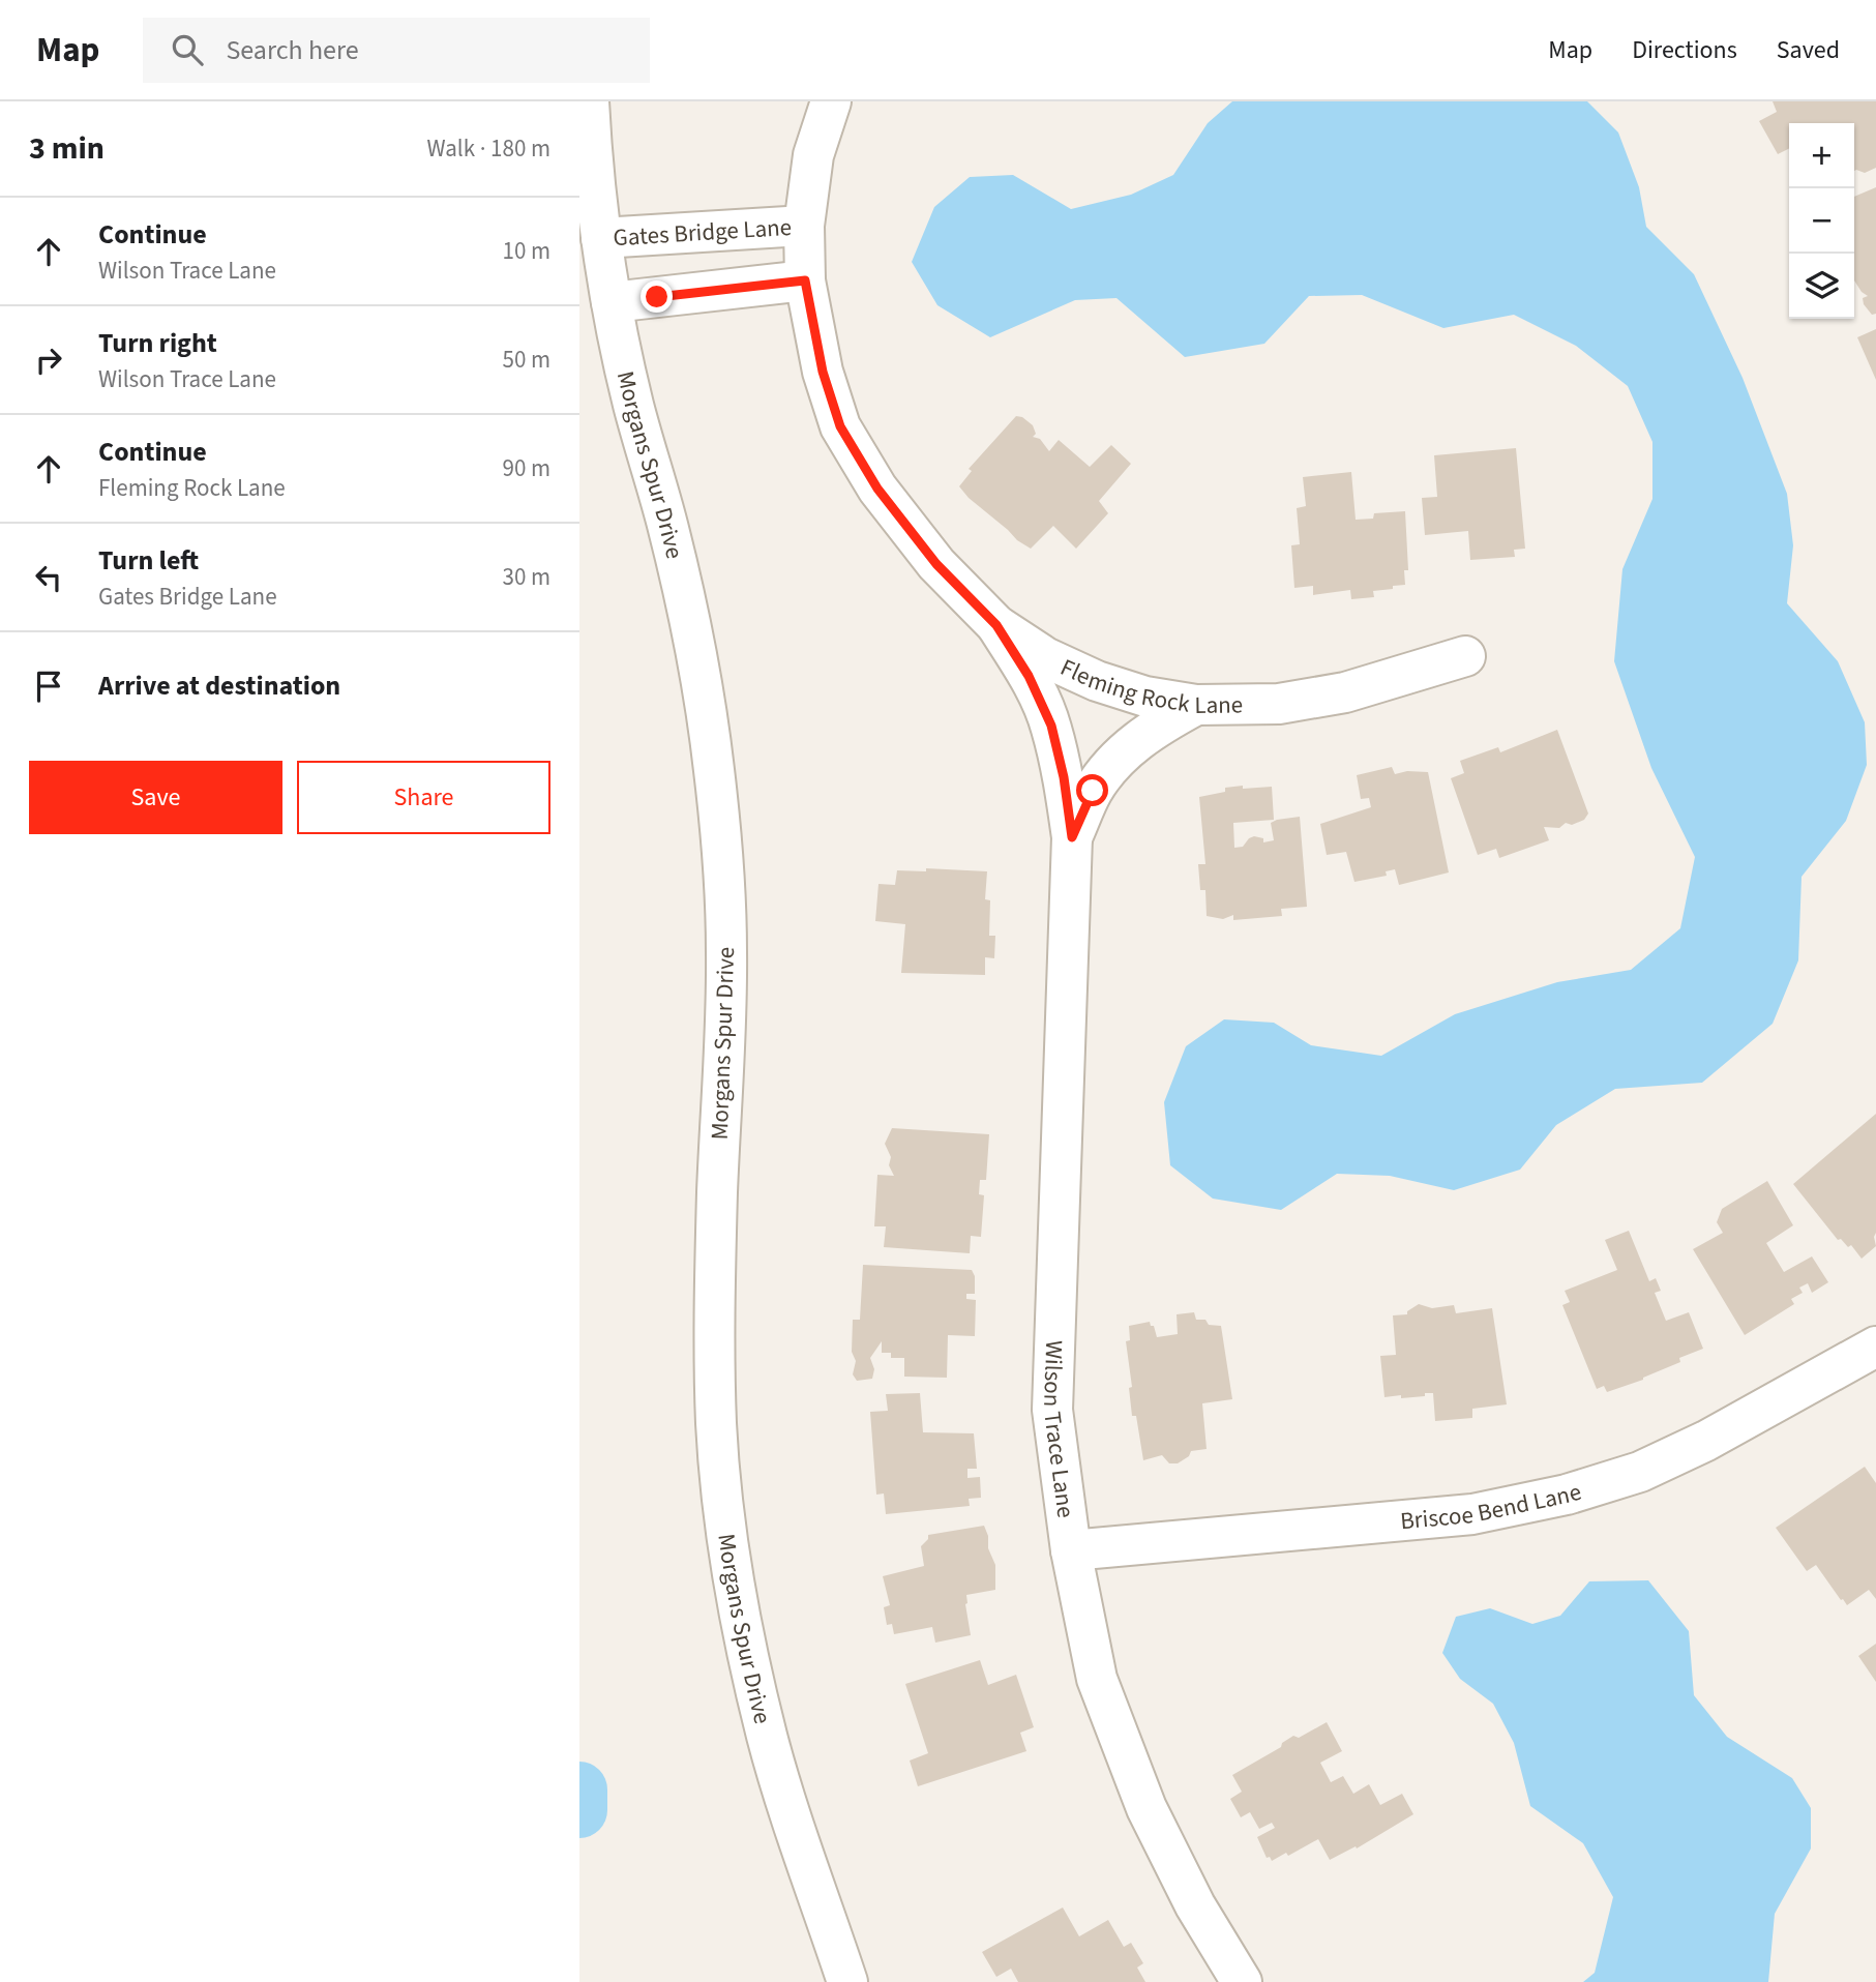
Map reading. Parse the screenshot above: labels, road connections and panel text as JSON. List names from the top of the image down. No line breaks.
{"streets":{"street":["Gates Bridge Lane","Morgans Spur Drive","Fleming Rock Lane","Wilson Trace Lane","Briscoe Bend Lane"]},"crossings":[["Gates Bridge Lane","Morgans Spur Drive"],["Gates Bridge Lane","Fleming Rock Lane"],["Fleming Rock Lane","Wilson Trace Lane"],["Wilson Trace Lane","Briscoe Bend Lane"]],"page":{"header":"Map","search":"Search here","nav":["Map","Directions","Saved"],"heading":["3 min","Walk · 180 m"],"map_buttons":["+","−"],"list":[["Continue","Wilson Trace Lane","10 m"],["Turn right","Wilson Trace Lane","50 m"],["Continue","Fleming Rock Lane","90 m"],["Turn left","Gates Bridge Lane","30 m"],"Arrive at destination"],"buttons":["Save","Share"]}}
